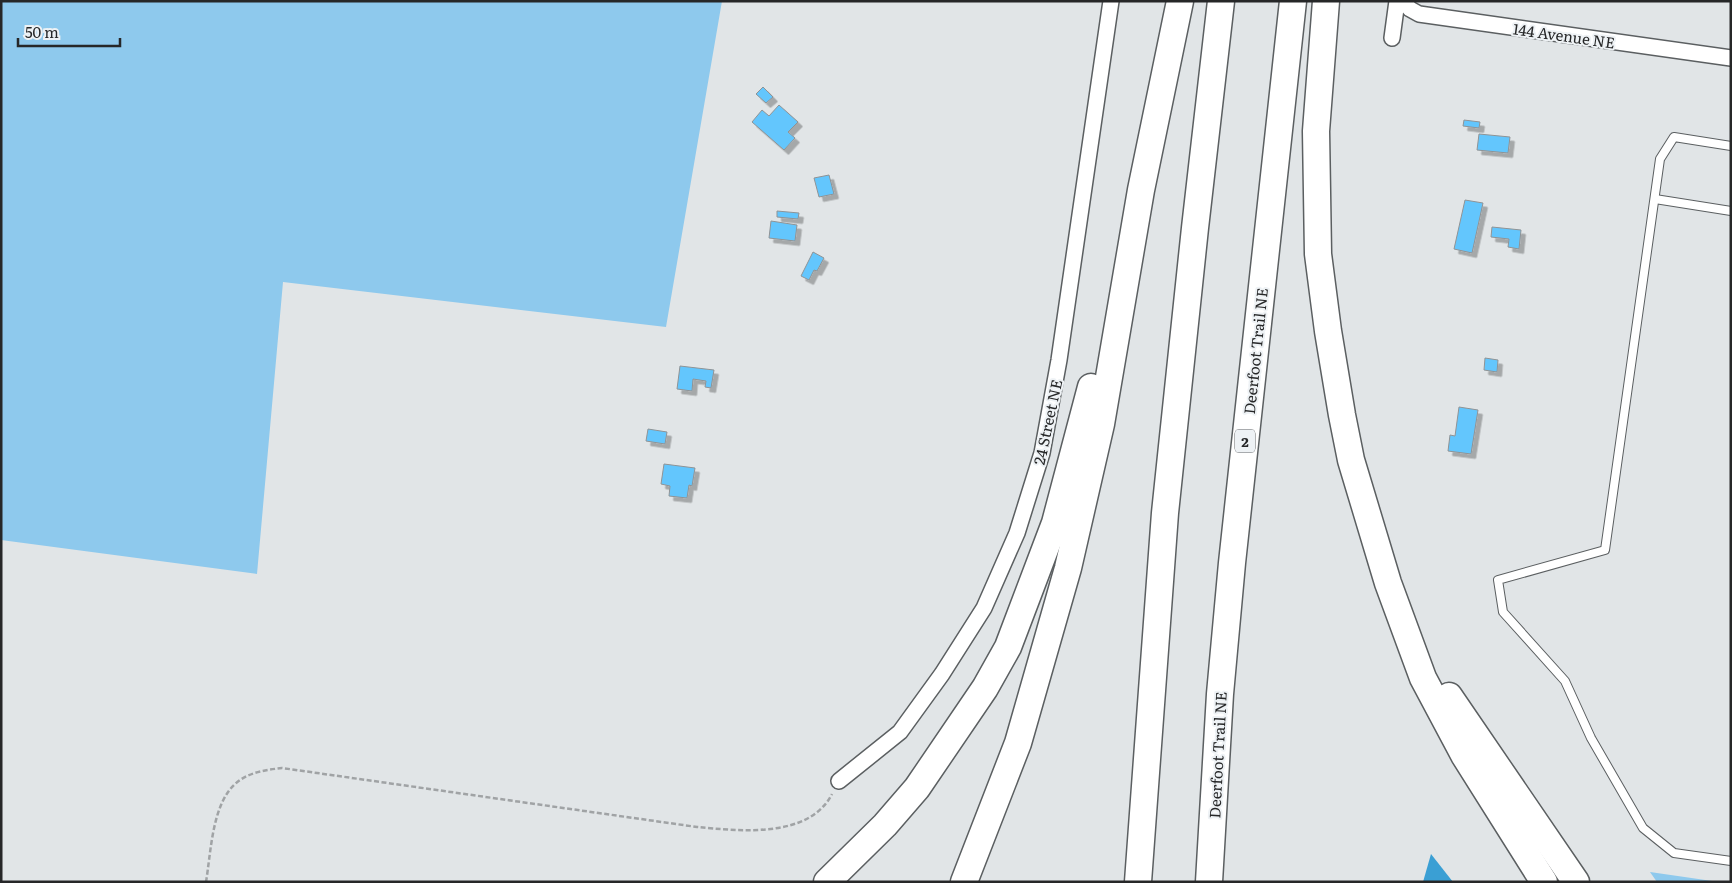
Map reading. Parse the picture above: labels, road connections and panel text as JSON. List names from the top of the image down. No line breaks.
{"streets":{"highway":["Deerfoot Trail NE","2"],"street":["144 Avenue NE","24 Street NE"]},"scale_bar":"50 m"}
